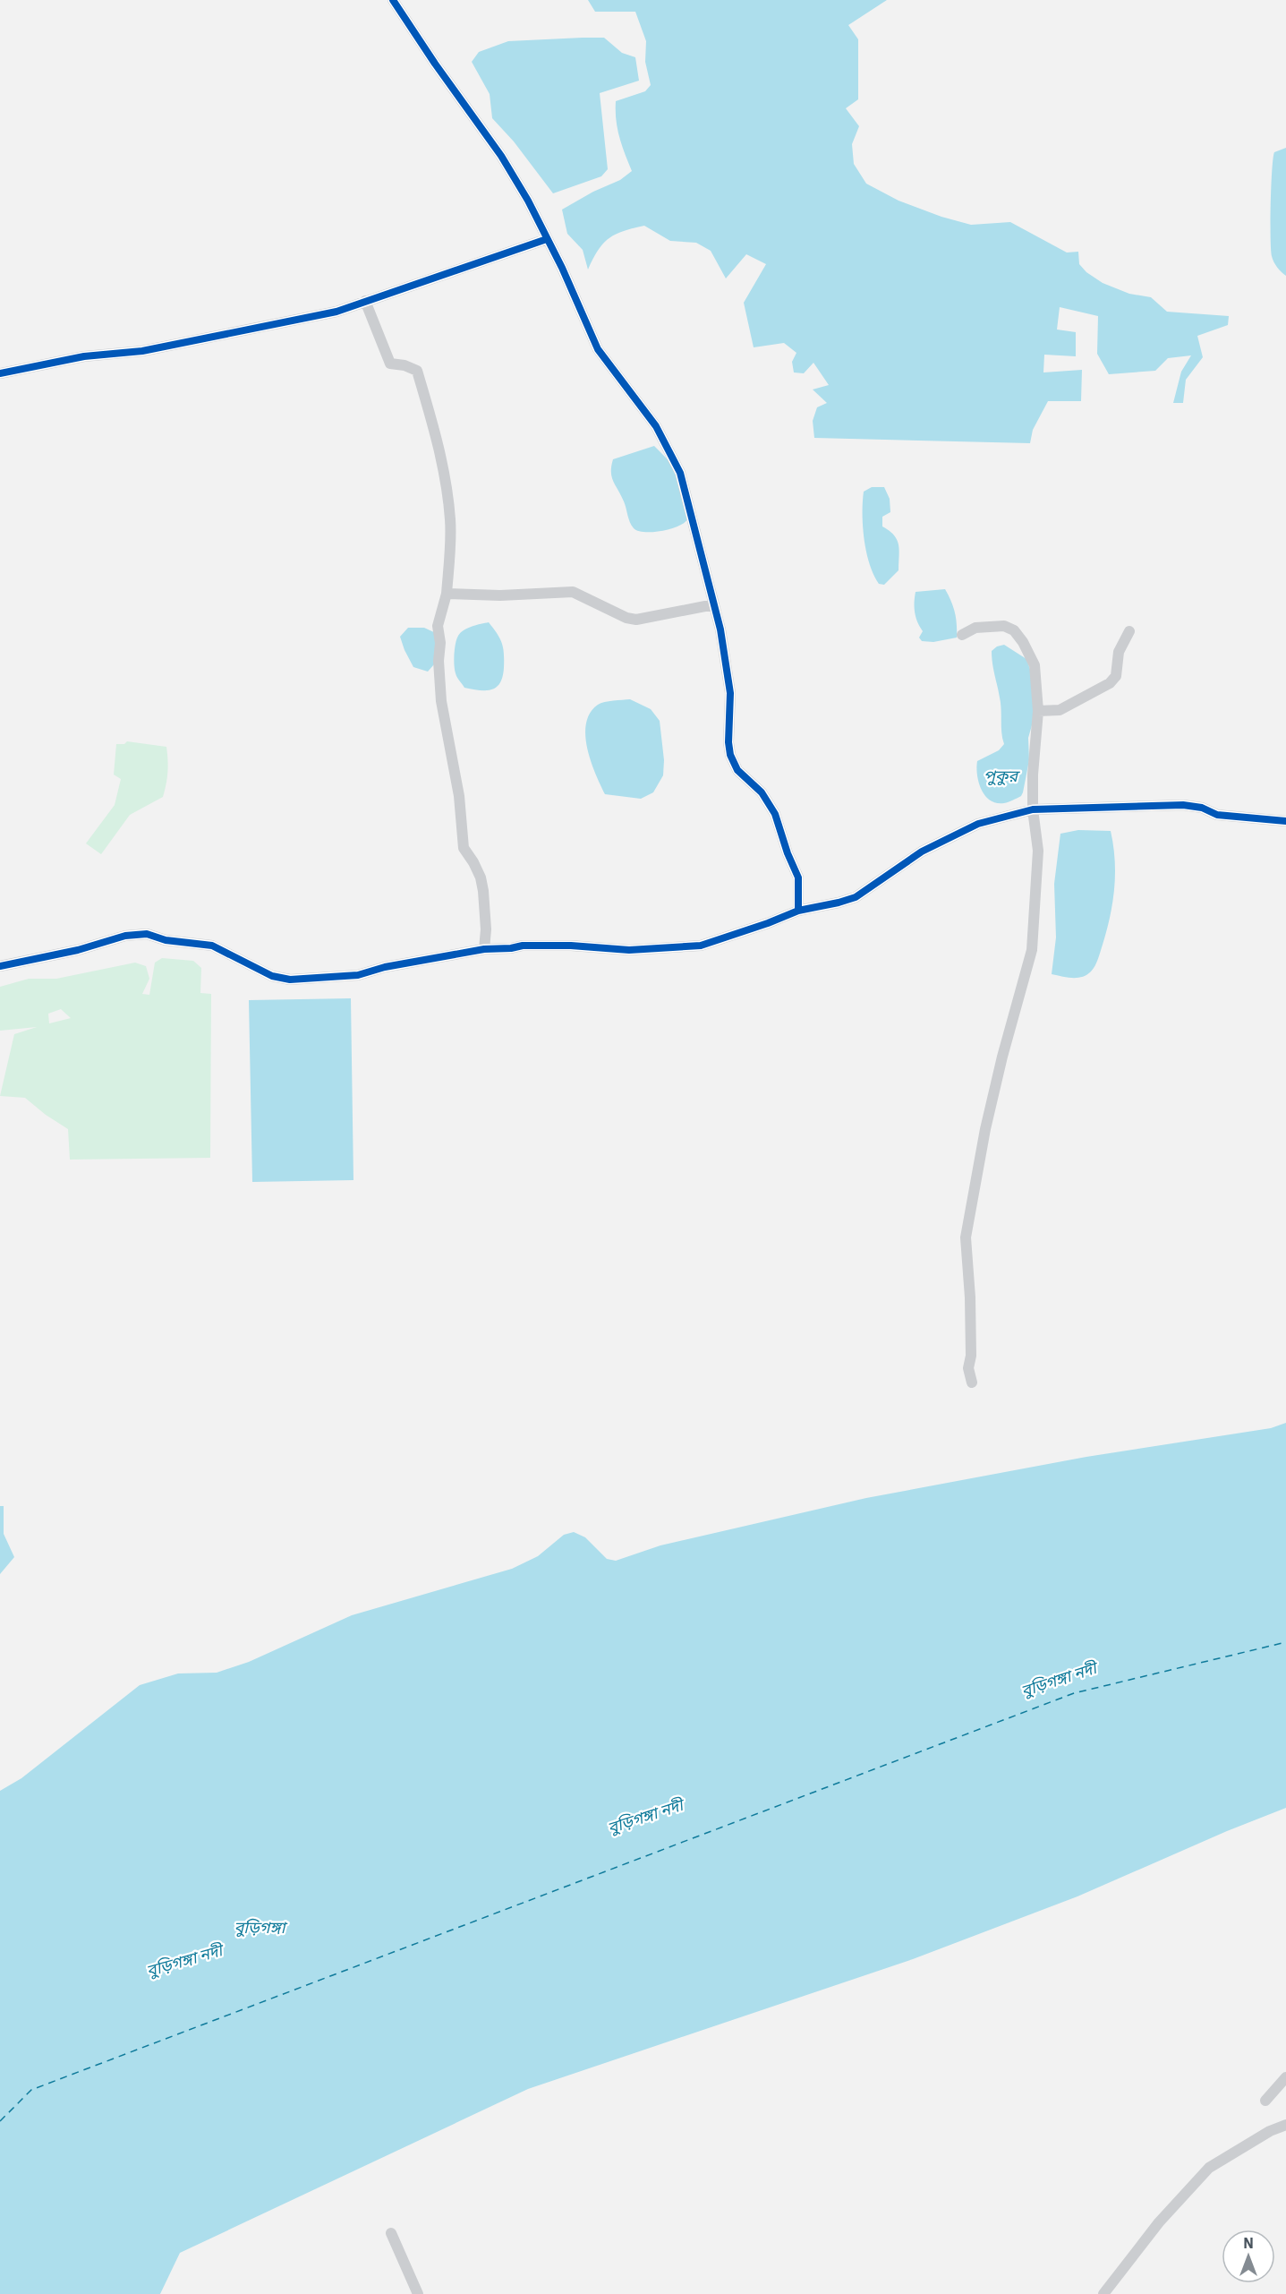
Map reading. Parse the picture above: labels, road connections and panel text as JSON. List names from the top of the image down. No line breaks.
{"water":["পুকুর","বুড়িগঙ্গা নদী","বুড়িগঙ্গা"],"north":"top"}
